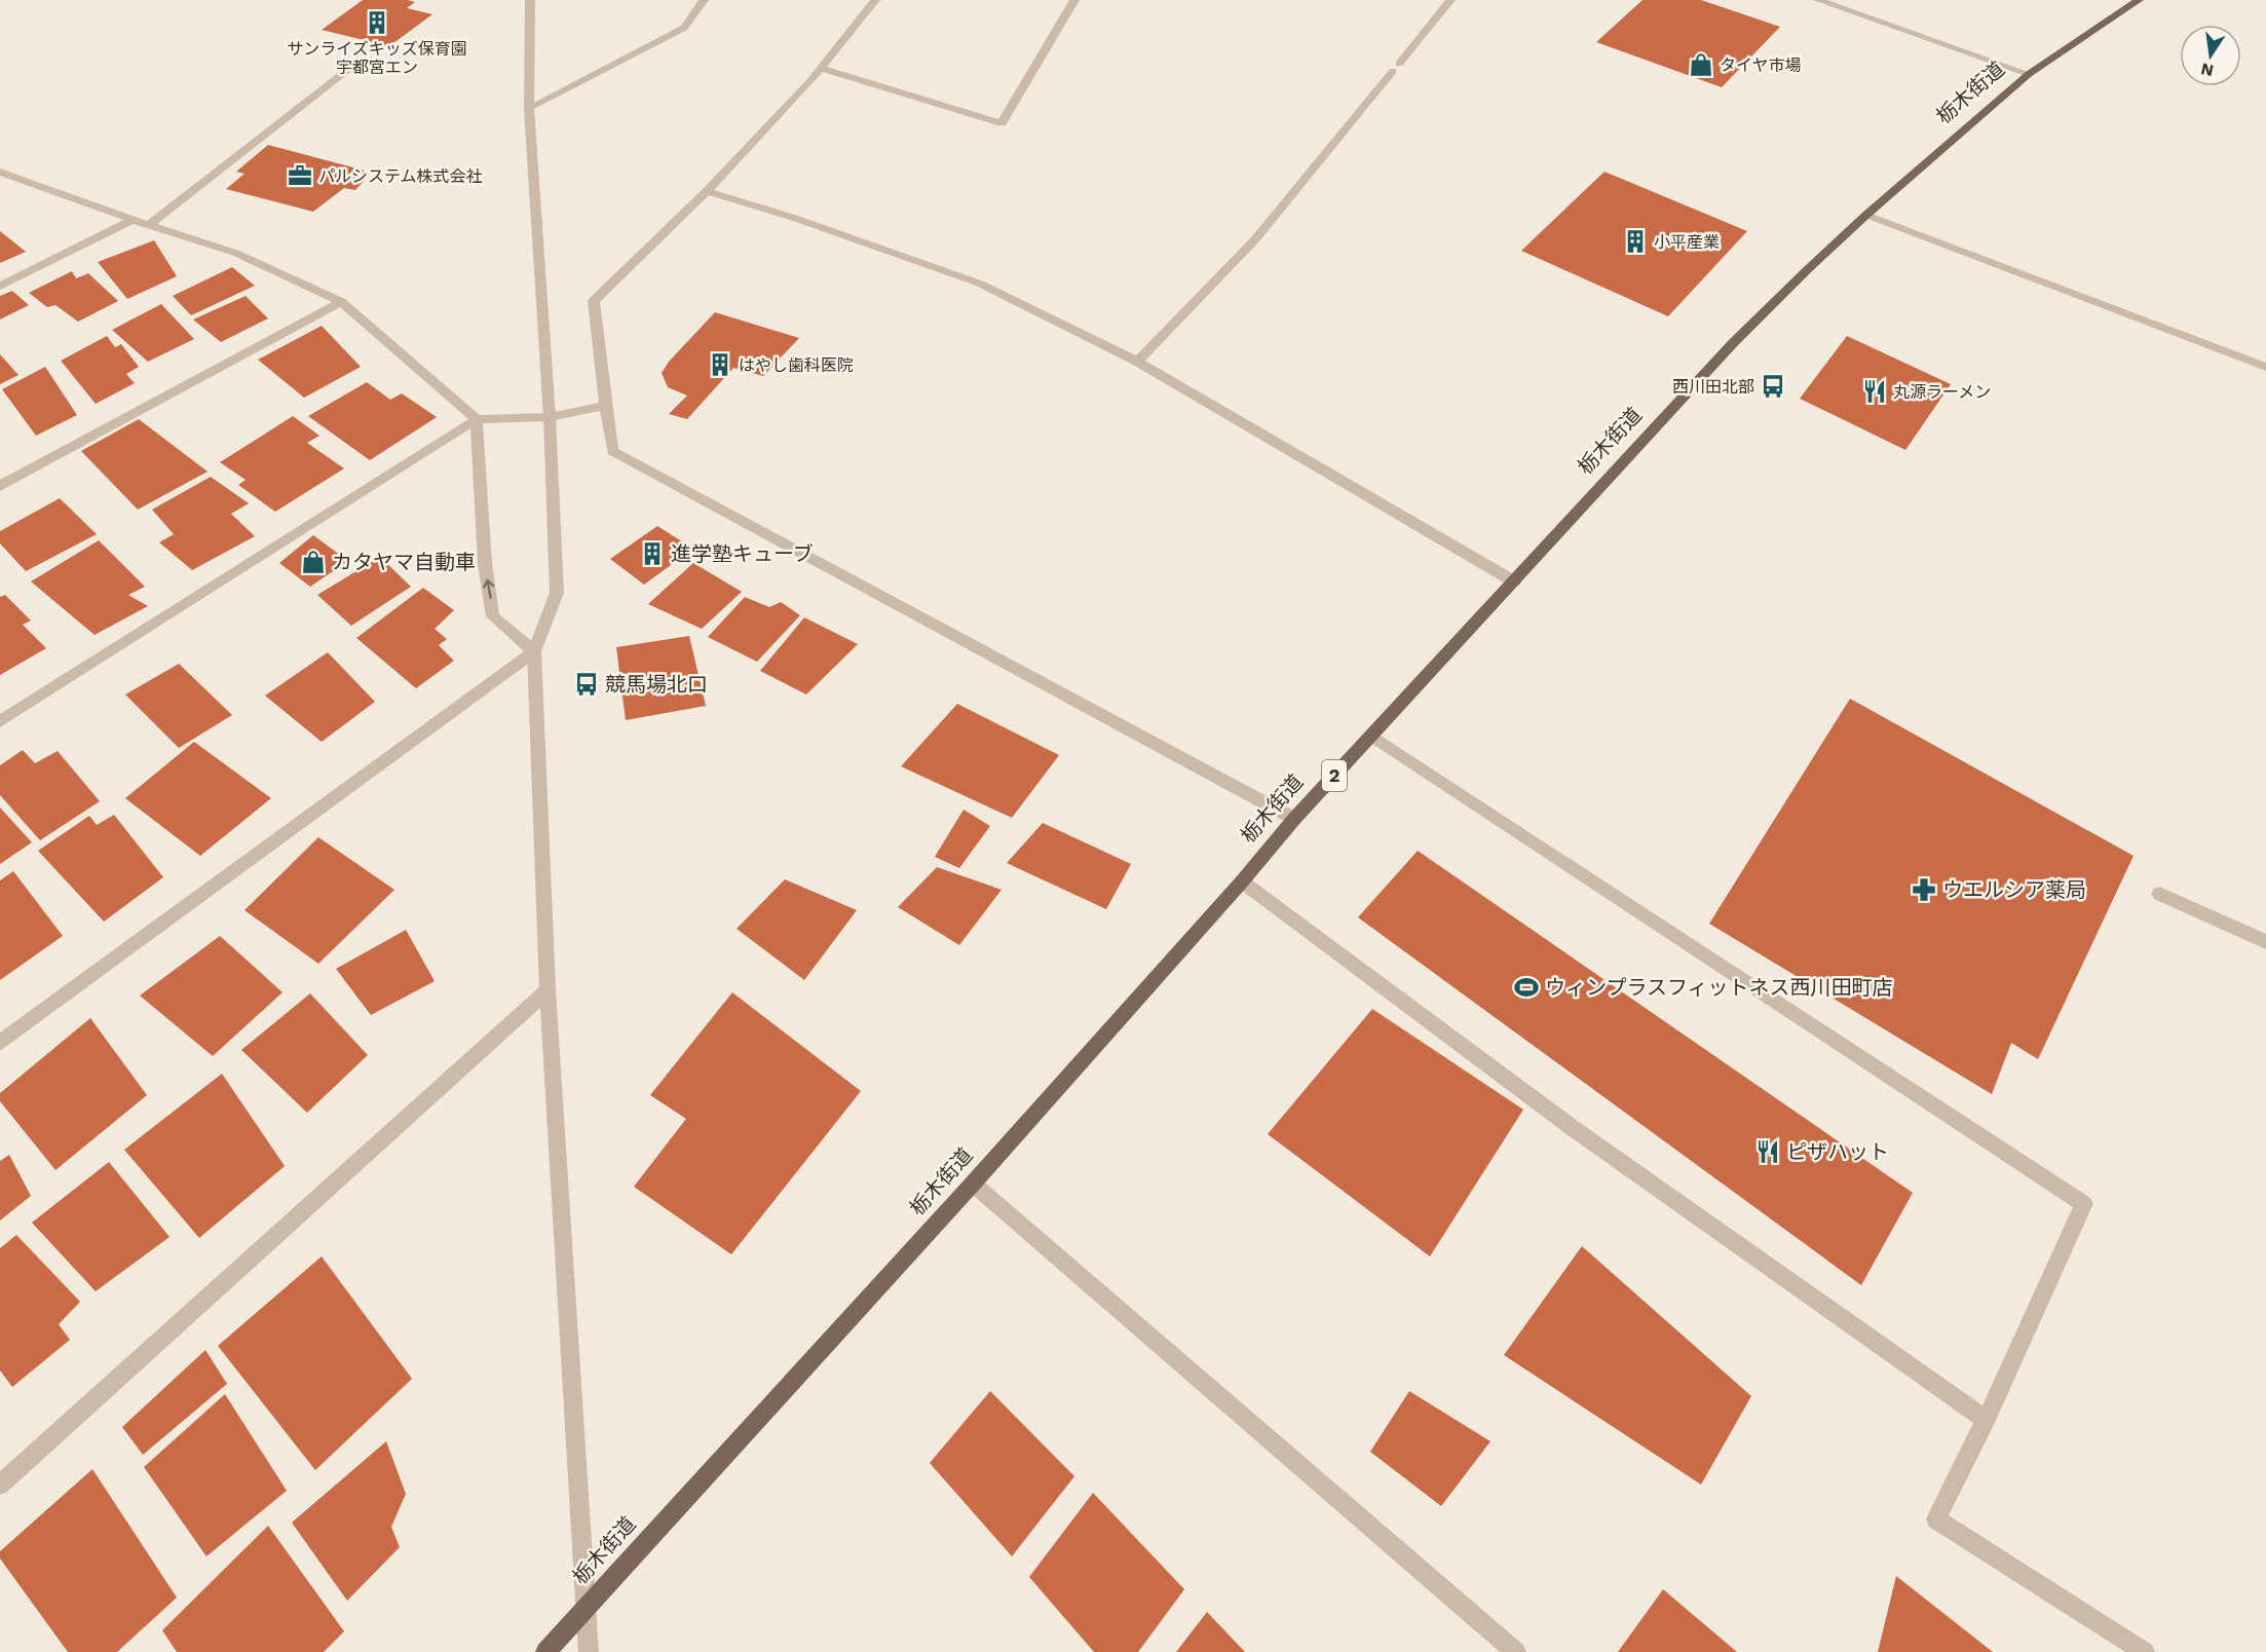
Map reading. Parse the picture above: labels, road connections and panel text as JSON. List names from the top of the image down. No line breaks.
{"streets":{"main road":["栃木街道","2"]},"places":{"building":["サンライズキッズ保育園 宇都宮エン","小平産業","はやし歯科医院","進学塾キューブ"],"shop":["タイヤ市場","カタヤマ自動車"],"office":["パルシステム株式会社"],"bus stop":["西川田北部","競馬場北口"],"restaurant":["丸源ラーメン","ピザハット"],"pharmacy":["ウエルシア薬局"],"sports":["ウィンプラスフィットネス西川田町店"]},"north":"bottom"}
